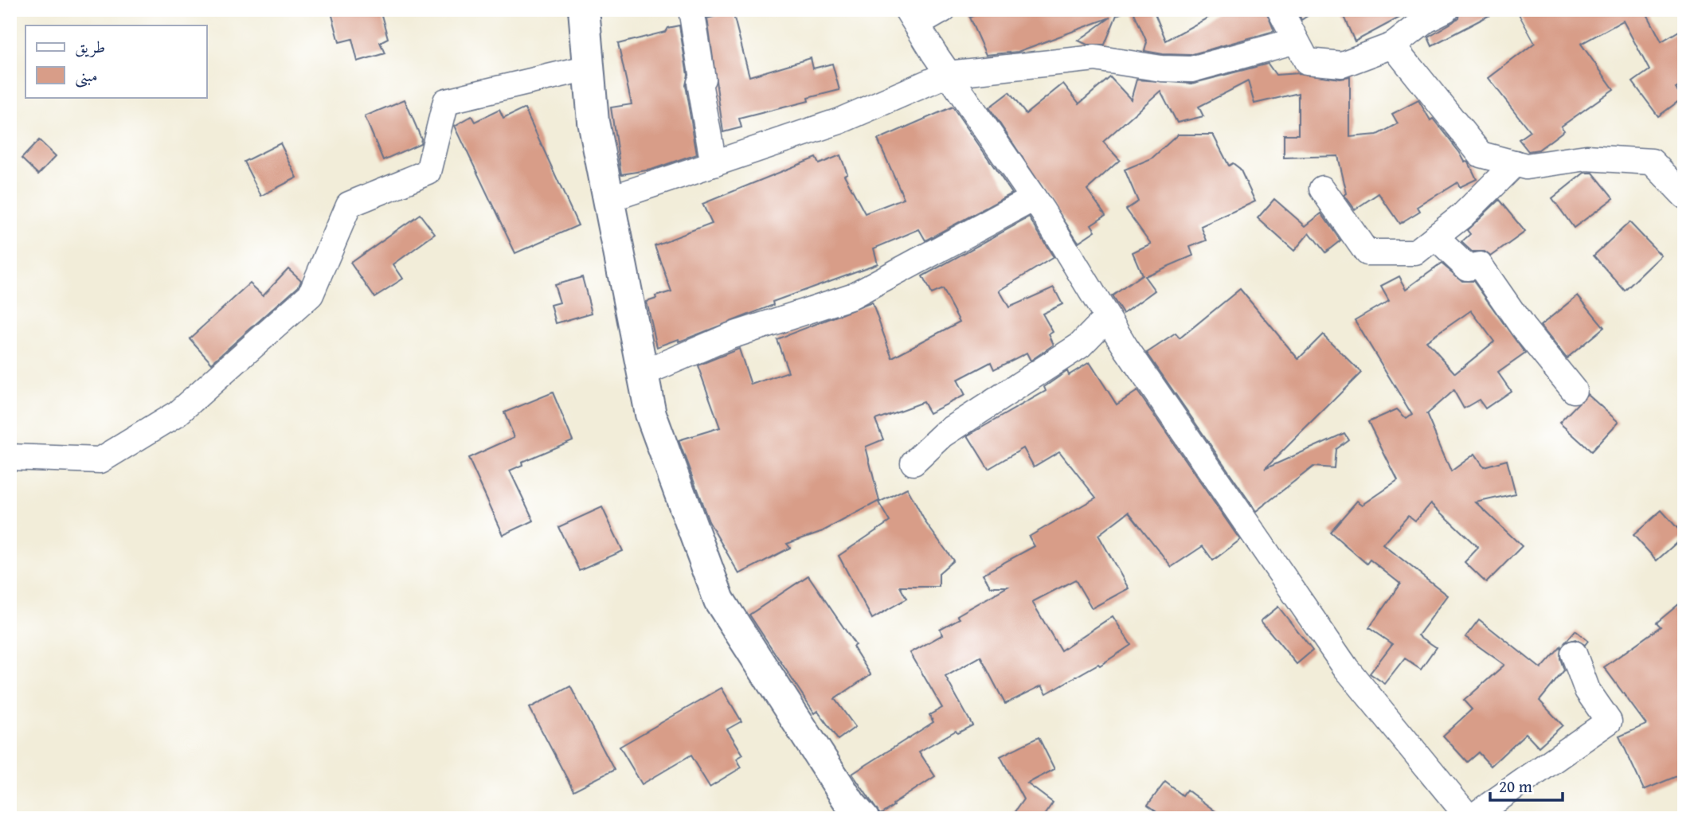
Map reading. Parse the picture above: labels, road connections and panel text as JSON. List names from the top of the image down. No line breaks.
{"legend":["طريق","مبنى"],"scale_bar":"20 m"}
